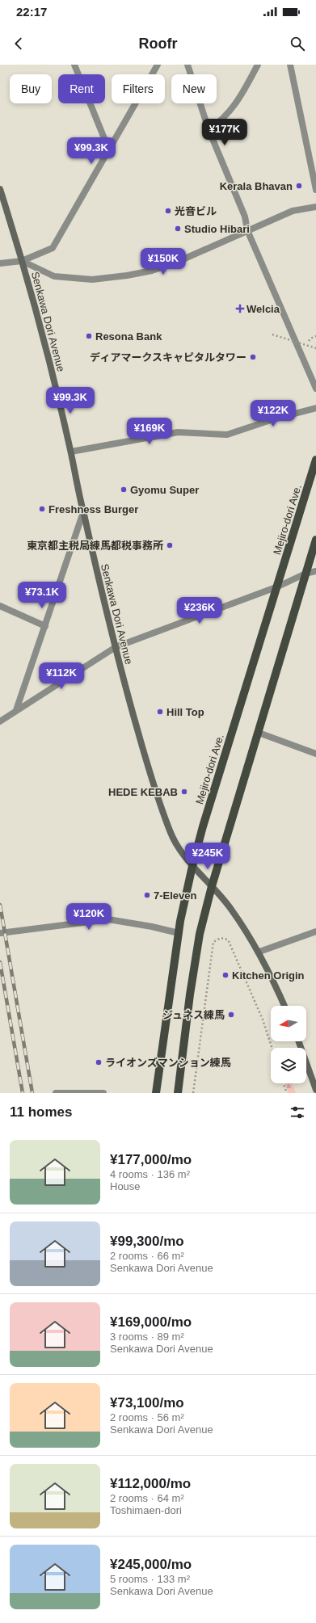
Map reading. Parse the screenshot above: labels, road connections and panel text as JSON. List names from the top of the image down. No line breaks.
{"streets":{"main road":["Senkawa Dori Avenue","Mejiro-dori Ave."]},"crossings":[["Senkawa Dori Avenue","Mejiro-dori Ave."]],"places":{"other":["Kerala Bhavan","光音ビル","Studio Hibari","Resona Bank","ディアマークスキャピタルタワー","Gyomu Super","Freshness Burger","東京都主税局練馬都税事務所","Hill Top","HEDE KEBAB","7-Eleven","Kitchen Origin","ジュネス練馬","ライオンズマンション練馬"],"health":["Welcia"]},"north":"left","page":{"status":"22:17","header":"Roofr","chip":["Buy","Rent","Filters","New"],"price":["¥177K","¥99.3K","¥150K","¥99.3K","¥122K","¥169K","¥73.1K","¥236K","¥112K","¥245K","¥120K"],"heading":"11 homes","list":[{"name":"¥177,000/mo","note":"4 rooms · 136 m² · House"},{"name":"¥99,300/mo","note":"2 rooms · 66 m² · Senkawa Dori Avenue"},{"name":"¥169,000/mo","note":"3 rooms · 89 m² · Senkawa Dori Avenue"},{"name":"¥73,100/mo","note":"2 rooms · 56 m² · Senkawa Dori Avenue"},{"name":"¥112,000/mo","note":"2 rooms · 64 m² · Toshimaen-dori"},{"name":"¥245,000/mo","note":"5 rooms · 133 m² · Senkawa Dori Avenue"}]}}
